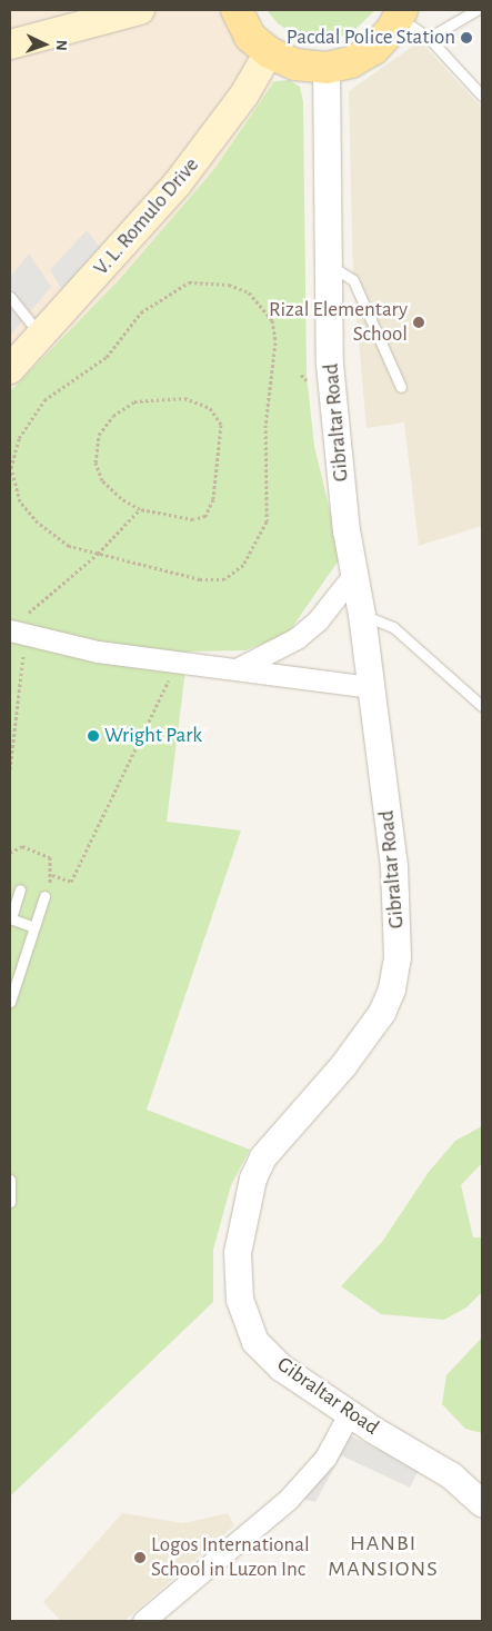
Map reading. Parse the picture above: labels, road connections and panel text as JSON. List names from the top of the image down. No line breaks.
{"streets":{"main road":["V. L. Romulo Drive"],"street":["Gibraltar Road"]},"districts":["HANBI MANSIONS"],"places":["Pacdal Police Station","Rizal Elementary School","Wright Park","Logos International School in Luzon Inc"],"north":"right"}
